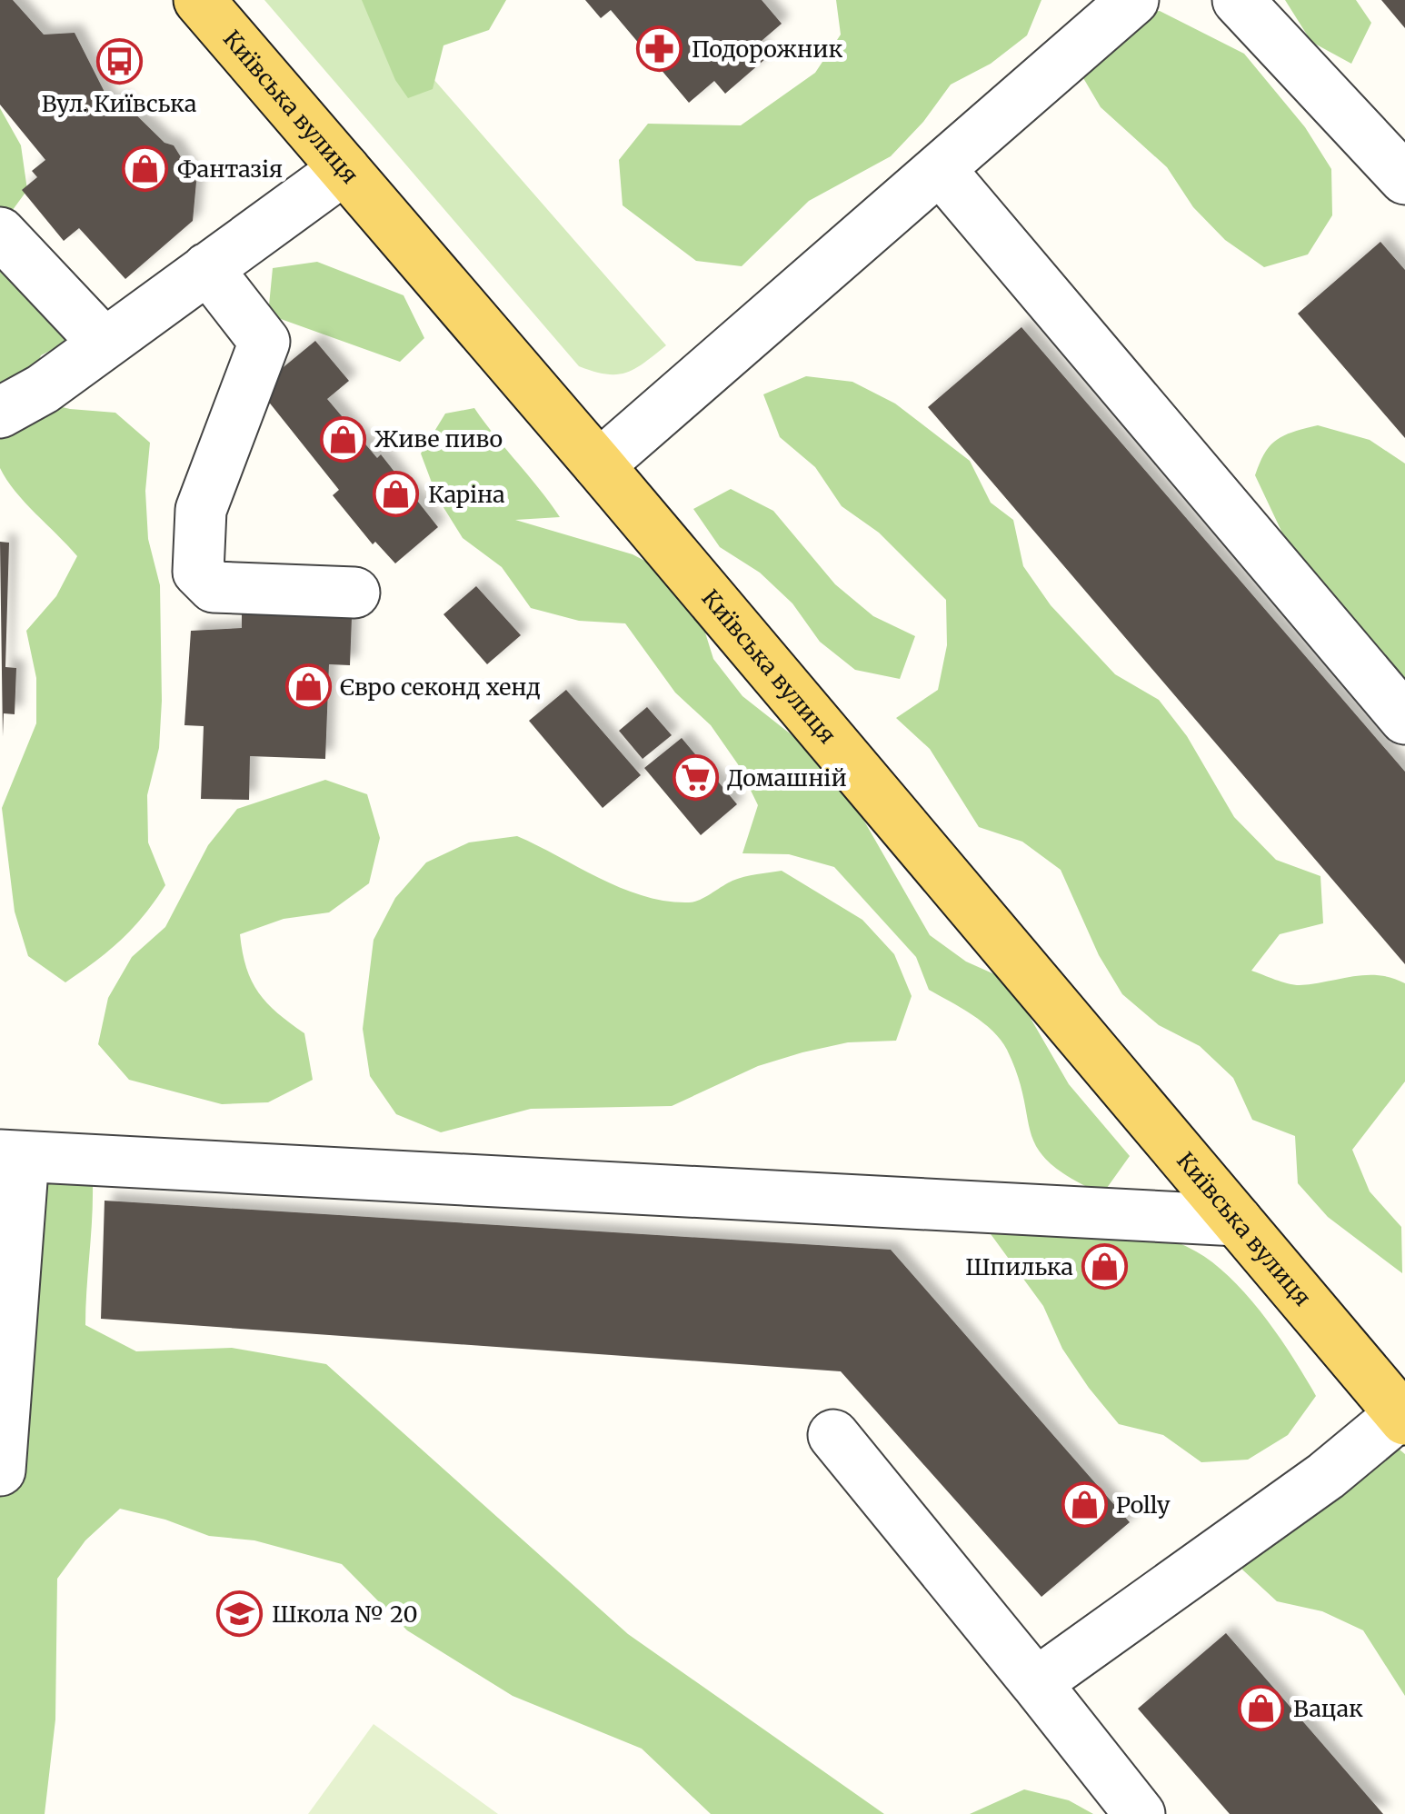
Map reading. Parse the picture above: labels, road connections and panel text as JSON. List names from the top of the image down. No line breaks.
{"streets":{"main road":["Київська вулиця"]},"places":{"pharmacy":["Подорожник"],"bus stop":["Вул. Київська"],"shop":["Фантазія","Живе пиво","Каріна","Євро секонд хенд","Шпилька","Polly","Вацак"],"supermarket":["Домашній"],"school or university":["Школа № 20"]}}
